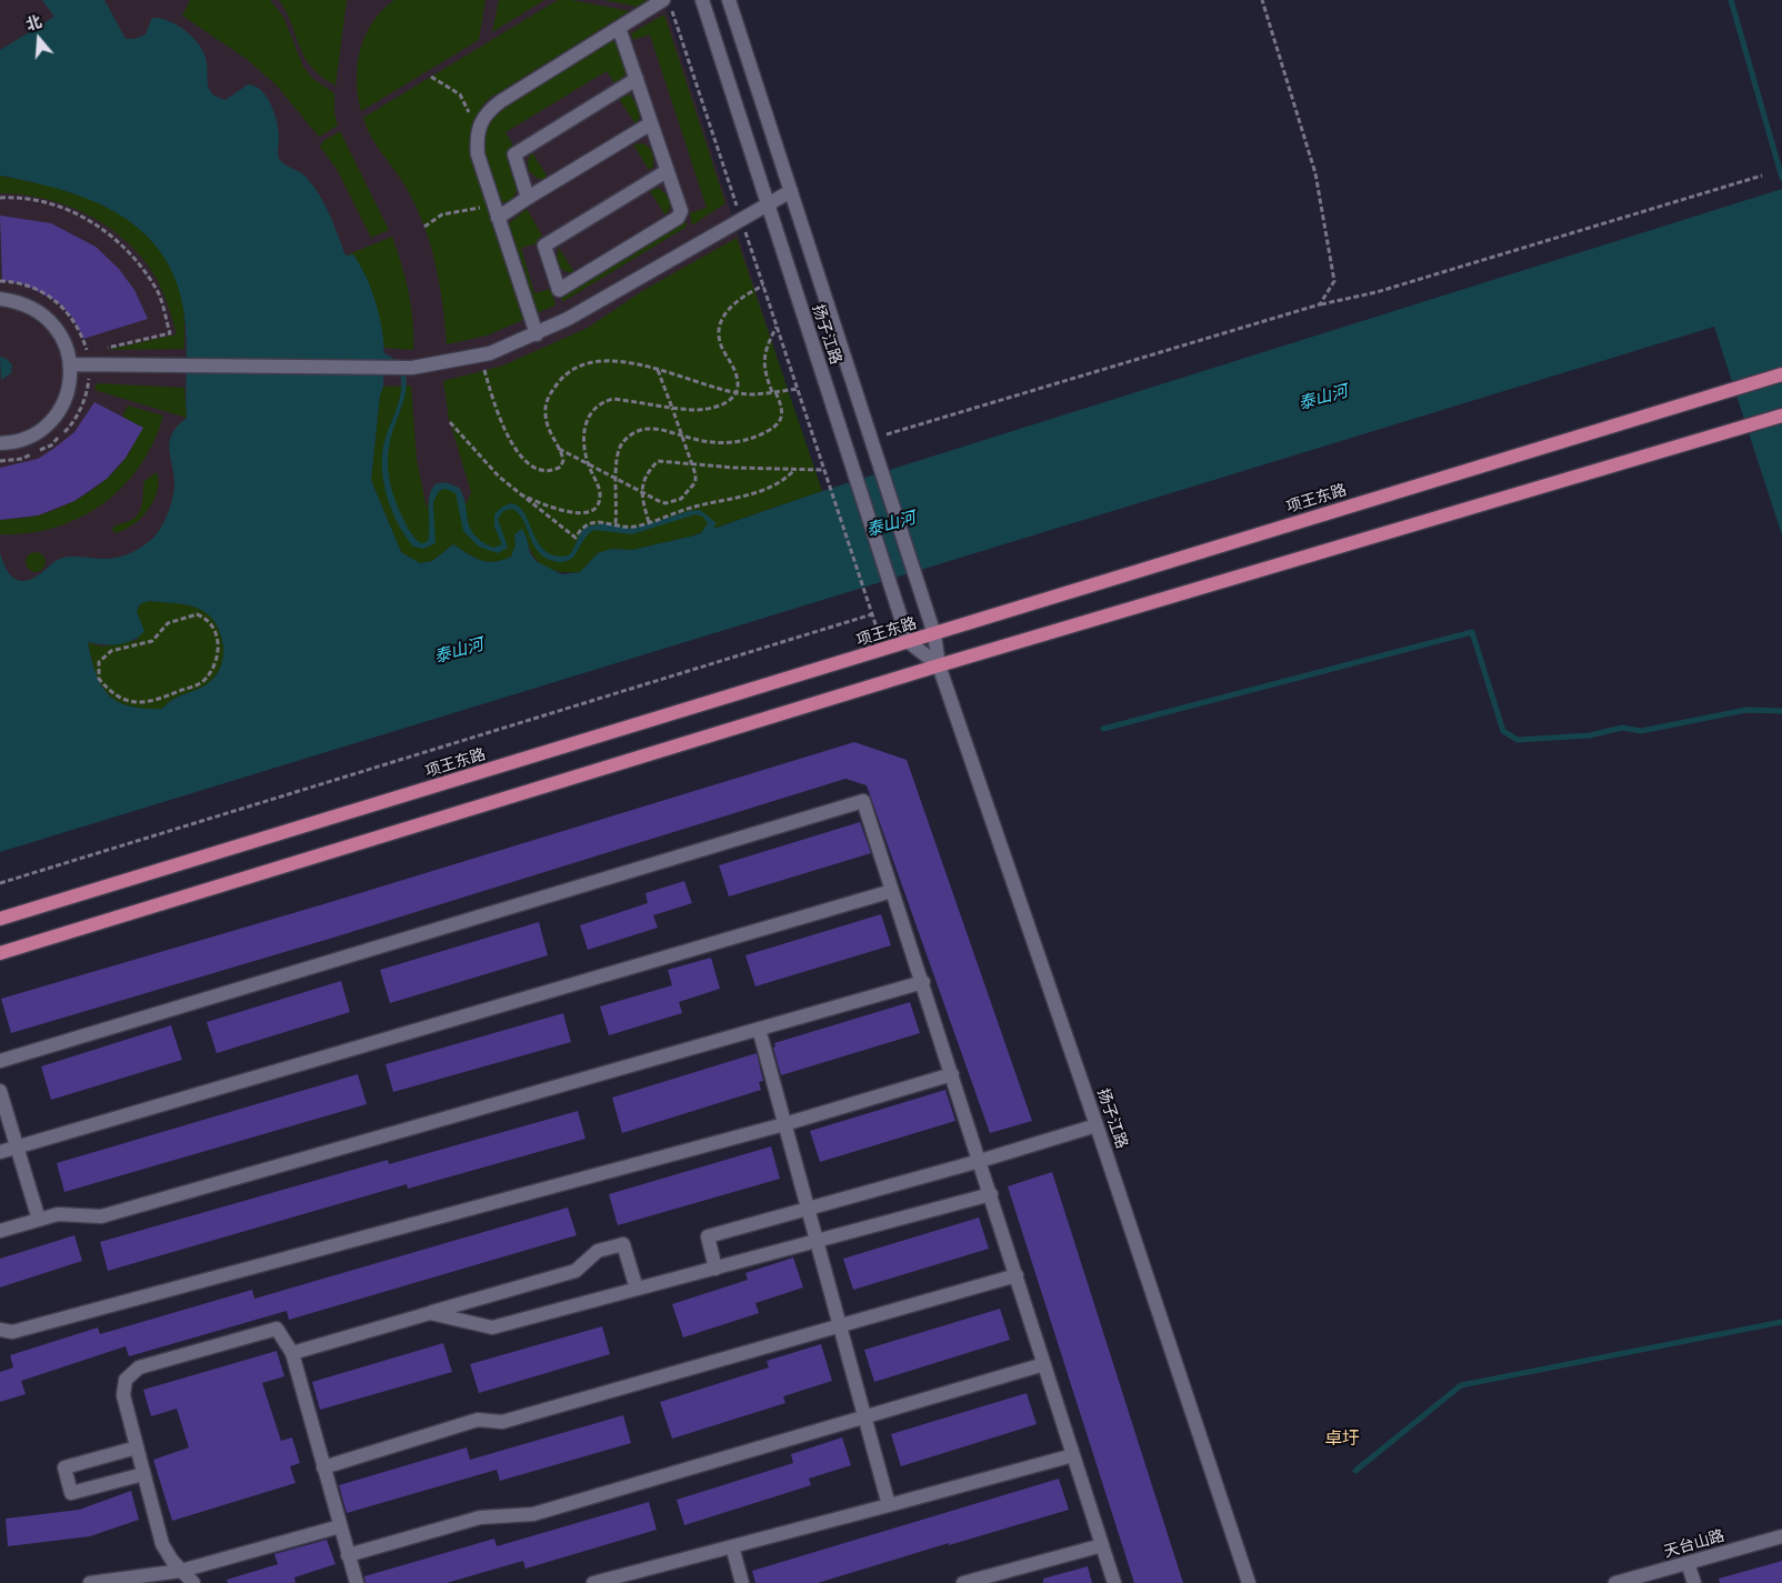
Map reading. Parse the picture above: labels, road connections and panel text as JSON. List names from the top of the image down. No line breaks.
{"streets":{"main road":["项王东路"],"street":["扬子江路","天台山路"]},"crossings":[["扬子江路","项王东路"]],"districts":["卓圩"],"water":["泰山河"],"north":"top"}
